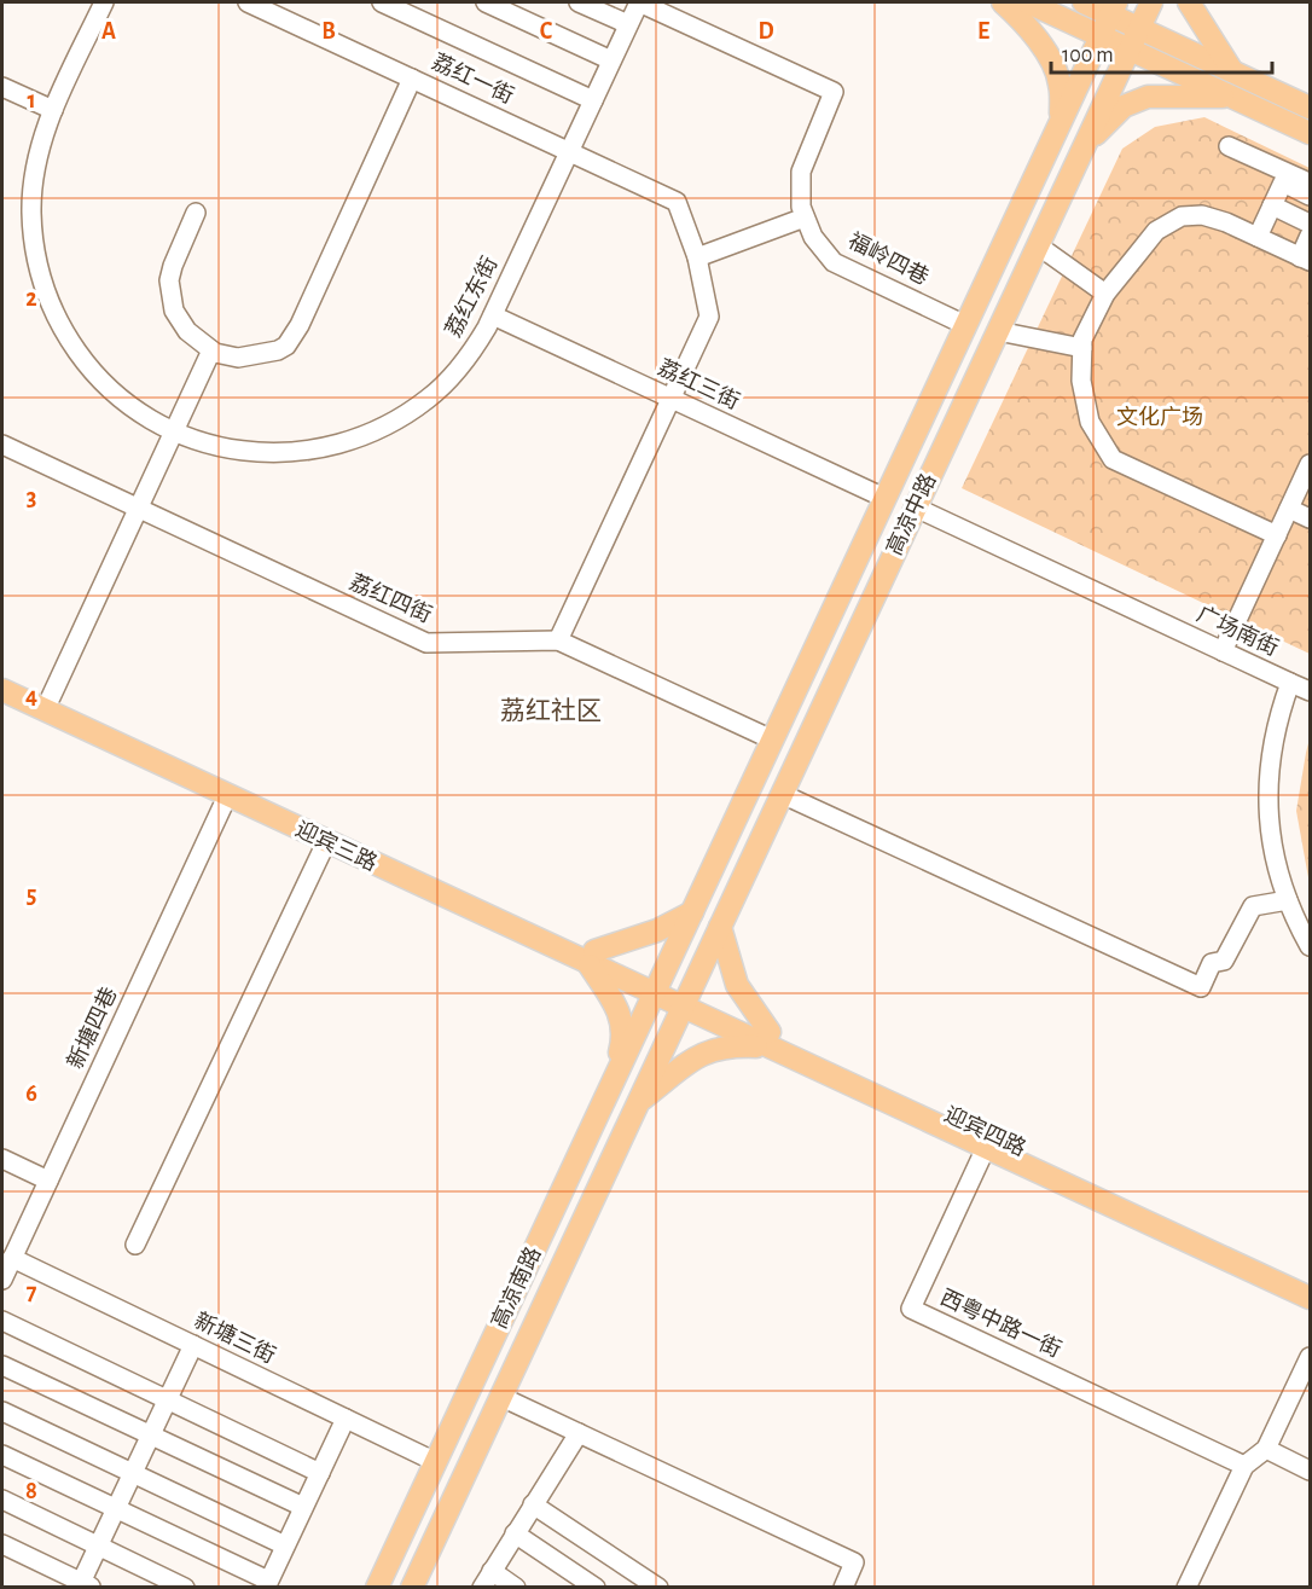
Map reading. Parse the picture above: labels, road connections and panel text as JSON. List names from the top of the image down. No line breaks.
{"streets":{"main road":["高凉中路","迎宾三路","迎宾四路","高凉南路"],"street":["荔红一街","福岭四巷","荔红东街","荔红三街","荔红四街","广场南街","新塘四巷","西粤中路一街","新塘三街"]},"crossings":[["荔红一街","荔红东街"],["福岭四巷","荔红东街"],["福岭四巷","高凉中路"],["荔红东街","荔红三街"],["荔红三街","高凉中路"],["高凉中路","荔红四街"],["高凉中路","广场南街"],["高凉中路","迎宾三路"],["高凉中路","迎宾四路"],["高凉中路","高凉南路"],["迎宾三路","新塘四巷"],["迎宾三路","迎宾四路"],["迎宾三路","高凉南路"],["新塘四巷","新塘三街"],["迎宾四路","高凉南路"],["迎宾四路","西粤中路一街"],["高凉南路","新塘三街"]],"districts":["荔红社区"],"parks":["文化广场"],"scale_bar":"100 m","grid":{"columns":["A","B","C","D","E"],"rows":["1","2","3","4","5","6","7","8"]}}
